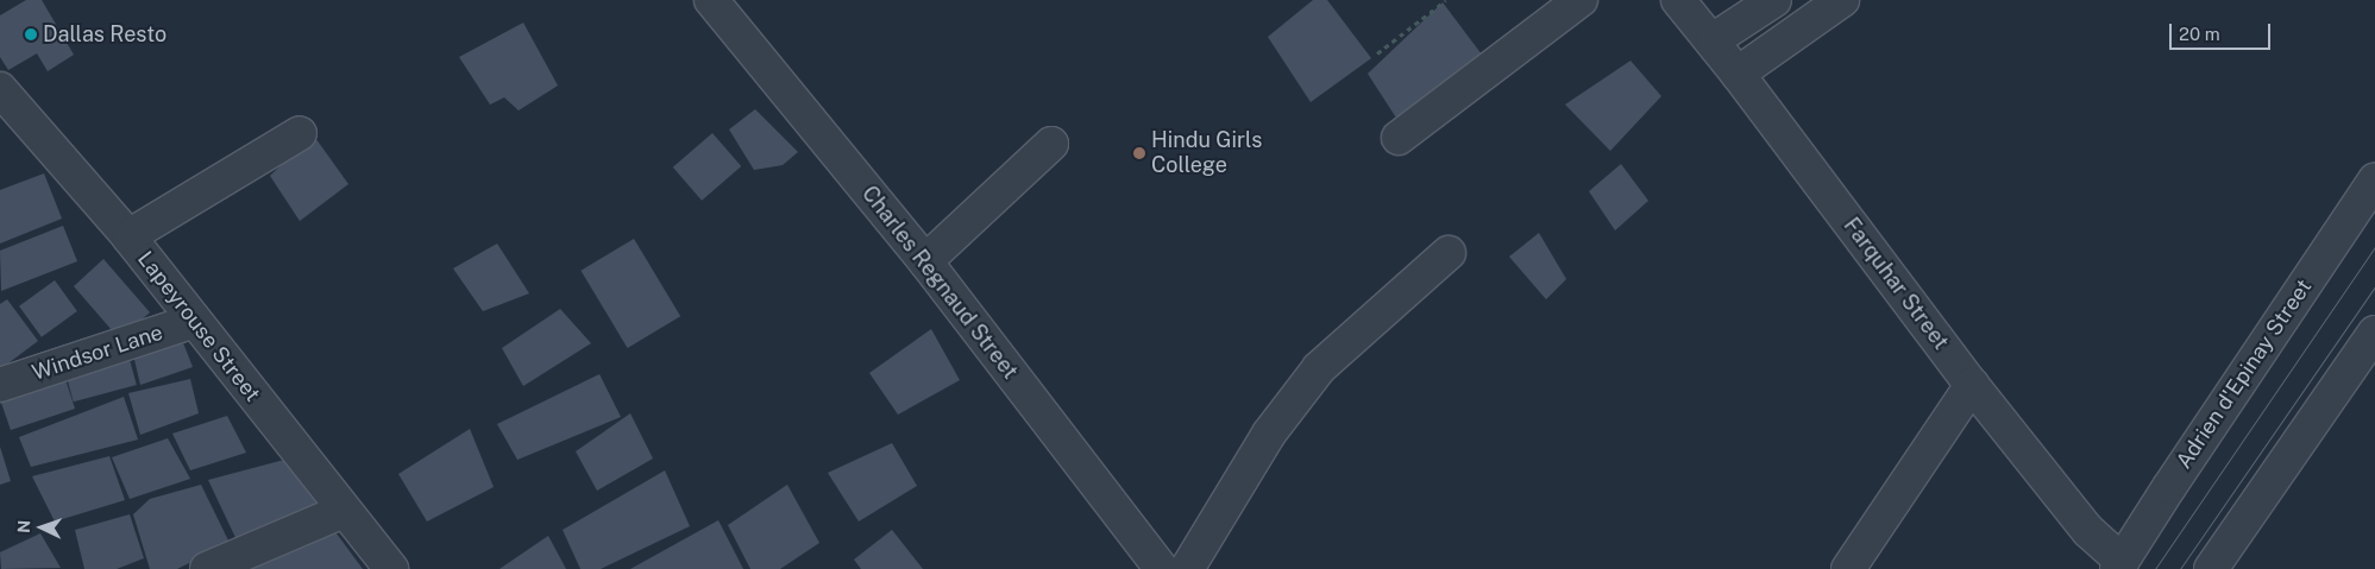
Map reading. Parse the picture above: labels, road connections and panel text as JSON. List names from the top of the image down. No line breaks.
{"streets":{"street":["Charles Regnaud Street","Farquhar Street","Lapeyrouse Street","Windsor Lane","Adrien d'Epinay Street"]},"crossings":[["Farquhar Street","Adrien d'Epinay Street"],["Lapeyrouse Street","Windsor Lane"]],"places":["Dallas Resto","Hindu Girls College"],"scale_bar":"20 m","north":"left"}
